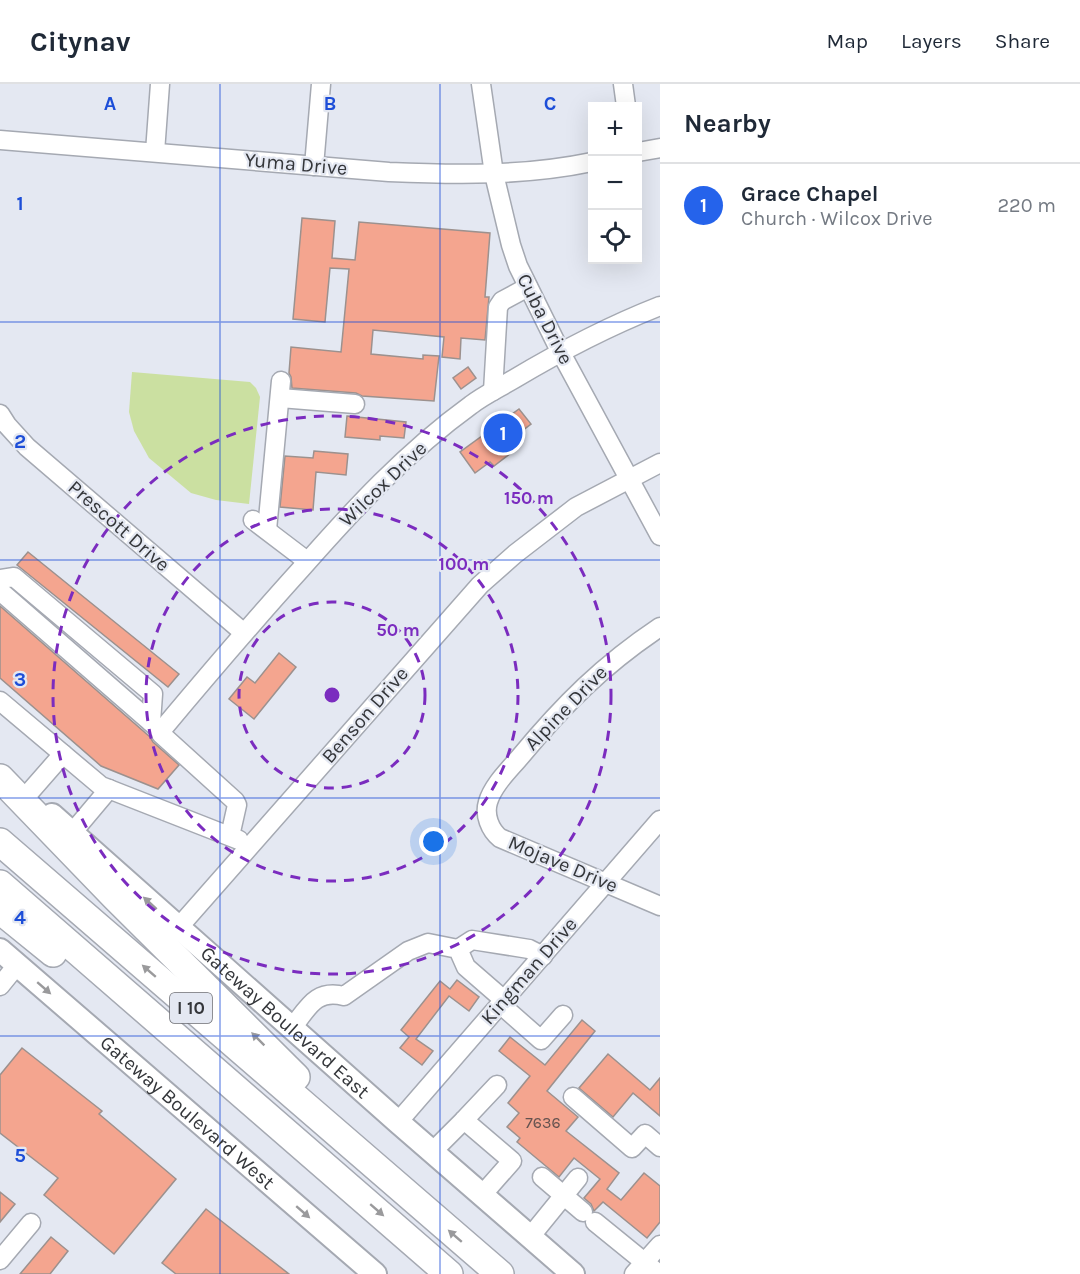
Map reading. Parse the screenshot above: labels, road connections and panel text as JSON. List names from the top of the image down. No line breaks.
{"streets":{"highway":["I 10"],"main road":["Gateway Boulevard East","Gateway Boulevard West"],"street":["Yuma Drive","Cuba Drive","Wilcox Drive","Prescott Drive","Alpine Drive","Benson Drive","Mojave Drive","Kingman Drive"]},"crossings":[["Yuma Drive","Cuba Drive"],["Cuba Drive","Wilcox Drive"],["Cuba Drive","Benson Drive"],["Wilcox Drive","Prescott Drive"],["Alpine Drive","Mojave Drive"],["Benson Drive","Gateway Boulevard East"],["Mojave Drive","Kingman Drive"],["Kingman Drive","Gateway Boulevard East"]],"one_way":["Gateway Boulevard West"],"house_numbers":["7636"],"page":{"header":"Citynav","nav":["Map","Layers","Share"],"heading":"Nearby","map_buttons":["+","−"],"list":[{"mark":"1","name":"Grace Chapel","note":"Church · Wilcox Drive","value":"220 m"}],"pins":"1"},"grid":{"columns":["A","B","C"],"rows":["1","2","3","4","5"]},"rings":["150 m","100 m","50 m"]}
